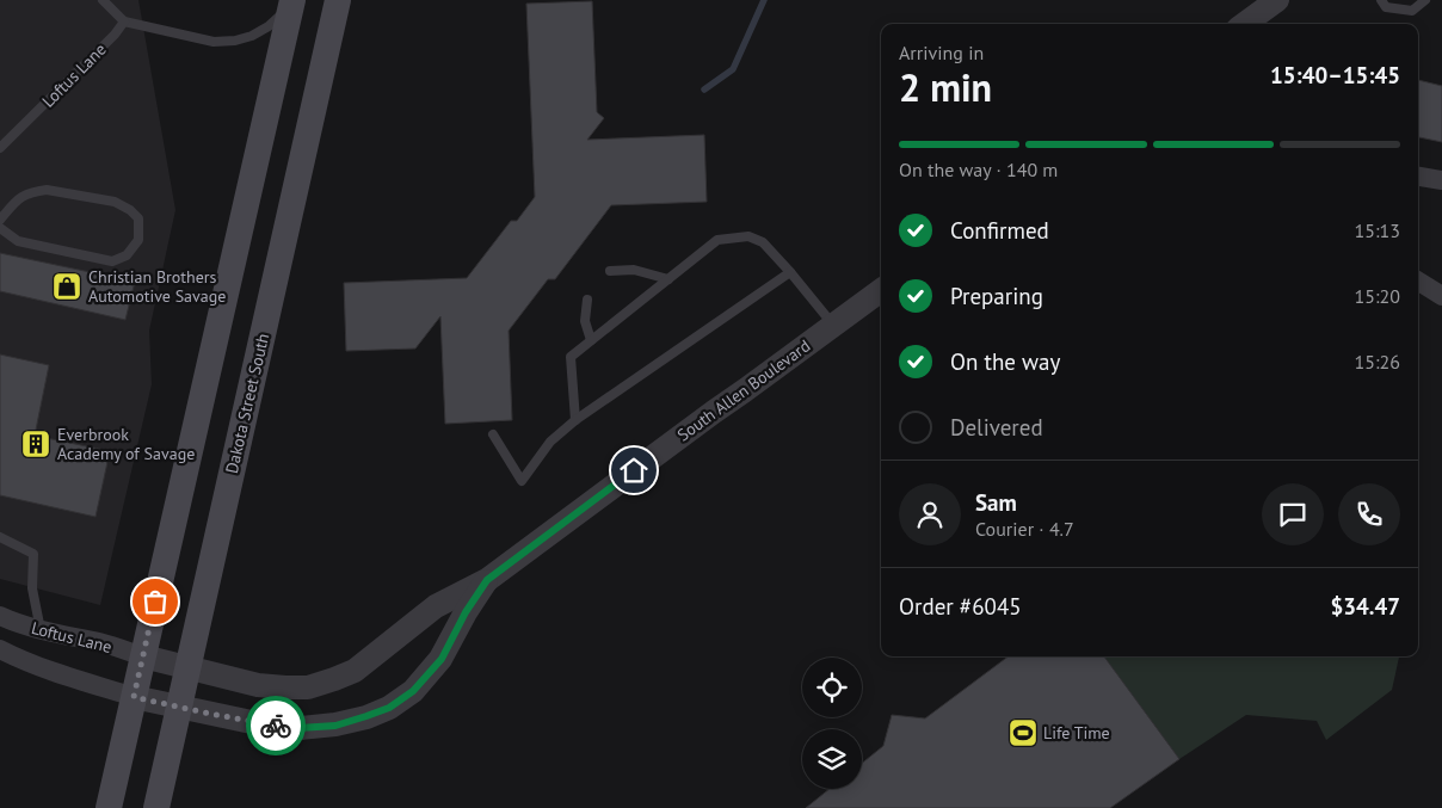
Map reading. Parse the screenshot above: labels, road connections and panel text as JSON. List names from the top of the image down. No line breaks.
{"streets":{"main road":["Dakota Street South"],"street":["Loftus Lane","South Allen Boulevard"]},"crossings":[["Loftus Lane","South Allen Boulevard"],["South Allen Boulevard","Dakota Street South"]],"places":{"shop":["Christian Brothers Automotive Savage"],"building":["Everbrook Academy of Savage"],"sports":["Life Time"]},"page":{"heading":["2 min","Arriving in","15:40–15:45"],"panel":["Sam","Courier · 4.7","Order #6045","$34.47"],"bar":"On the way · 140 m","list":[["Confirmed","15:13"],["Preparing","15:20"],["On the way","15:26"],"Delivered"]}}
